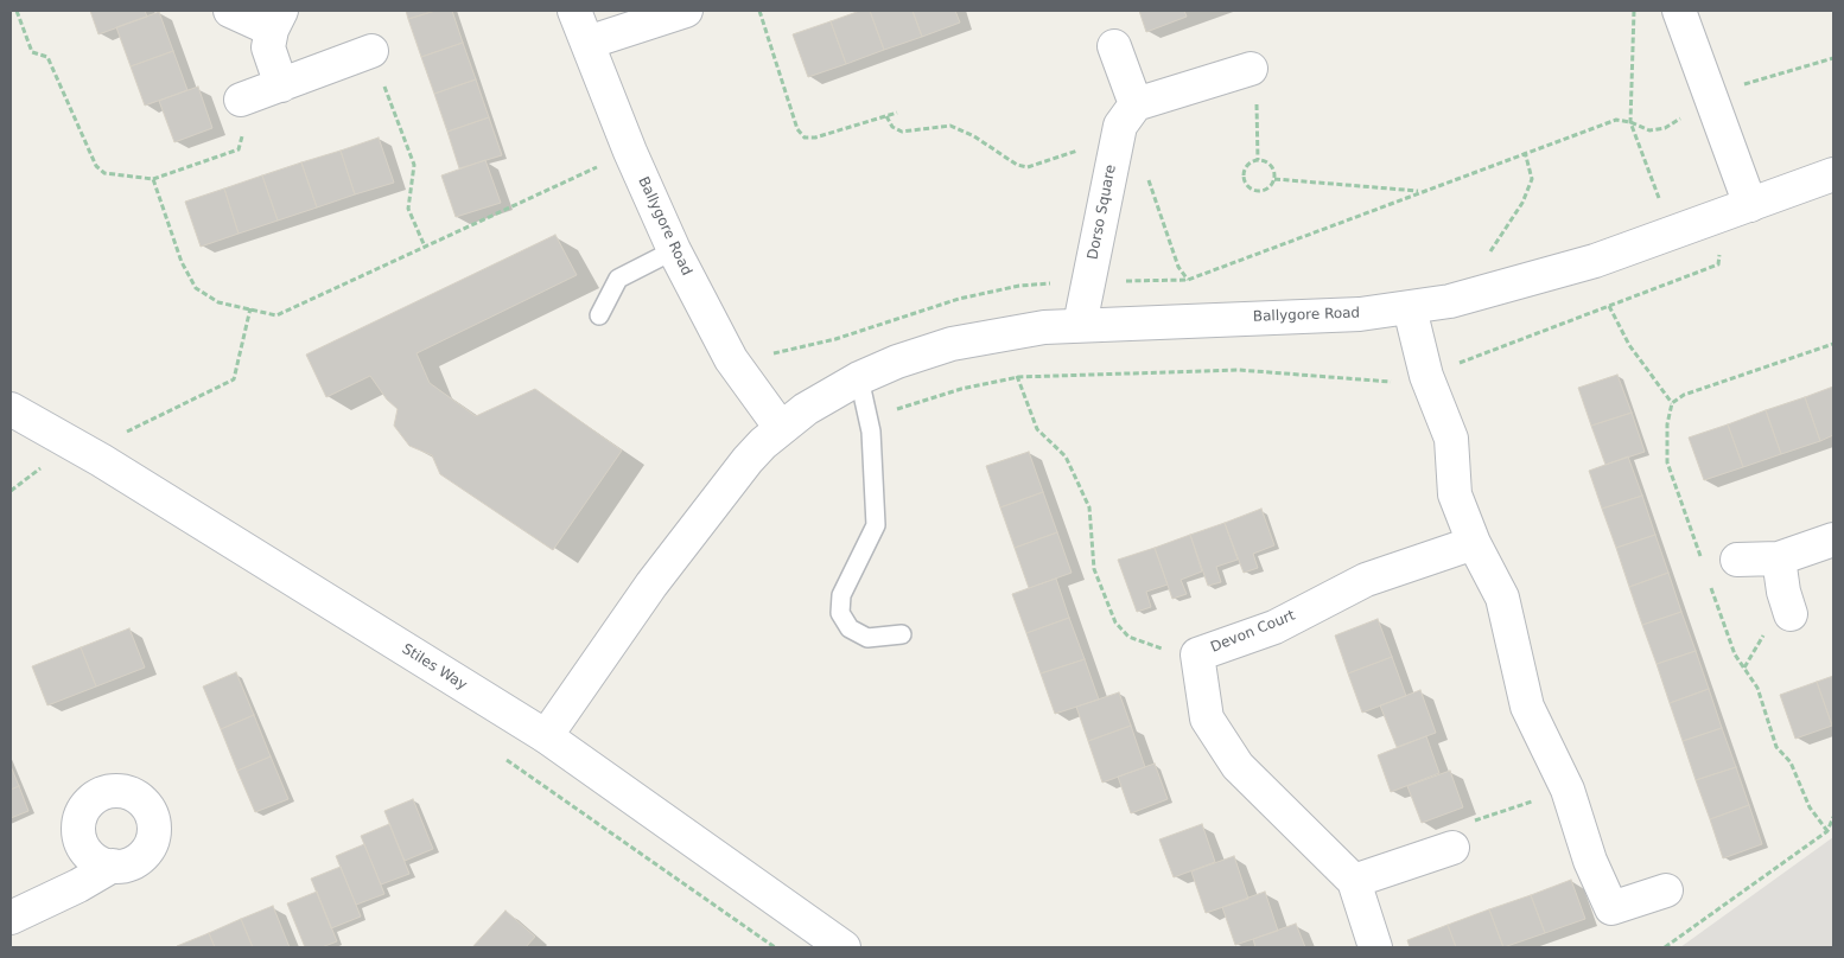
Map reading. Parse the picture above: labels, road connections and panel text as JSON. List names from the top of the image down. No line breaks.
{"streets":{"street":["Dorso Square","Ballygore Road","Devon Court","Stiles Way"]},"crossings":[["Dorso Square","Ballygore Road"],["Ballygore Road","Stiles Way"]]}
